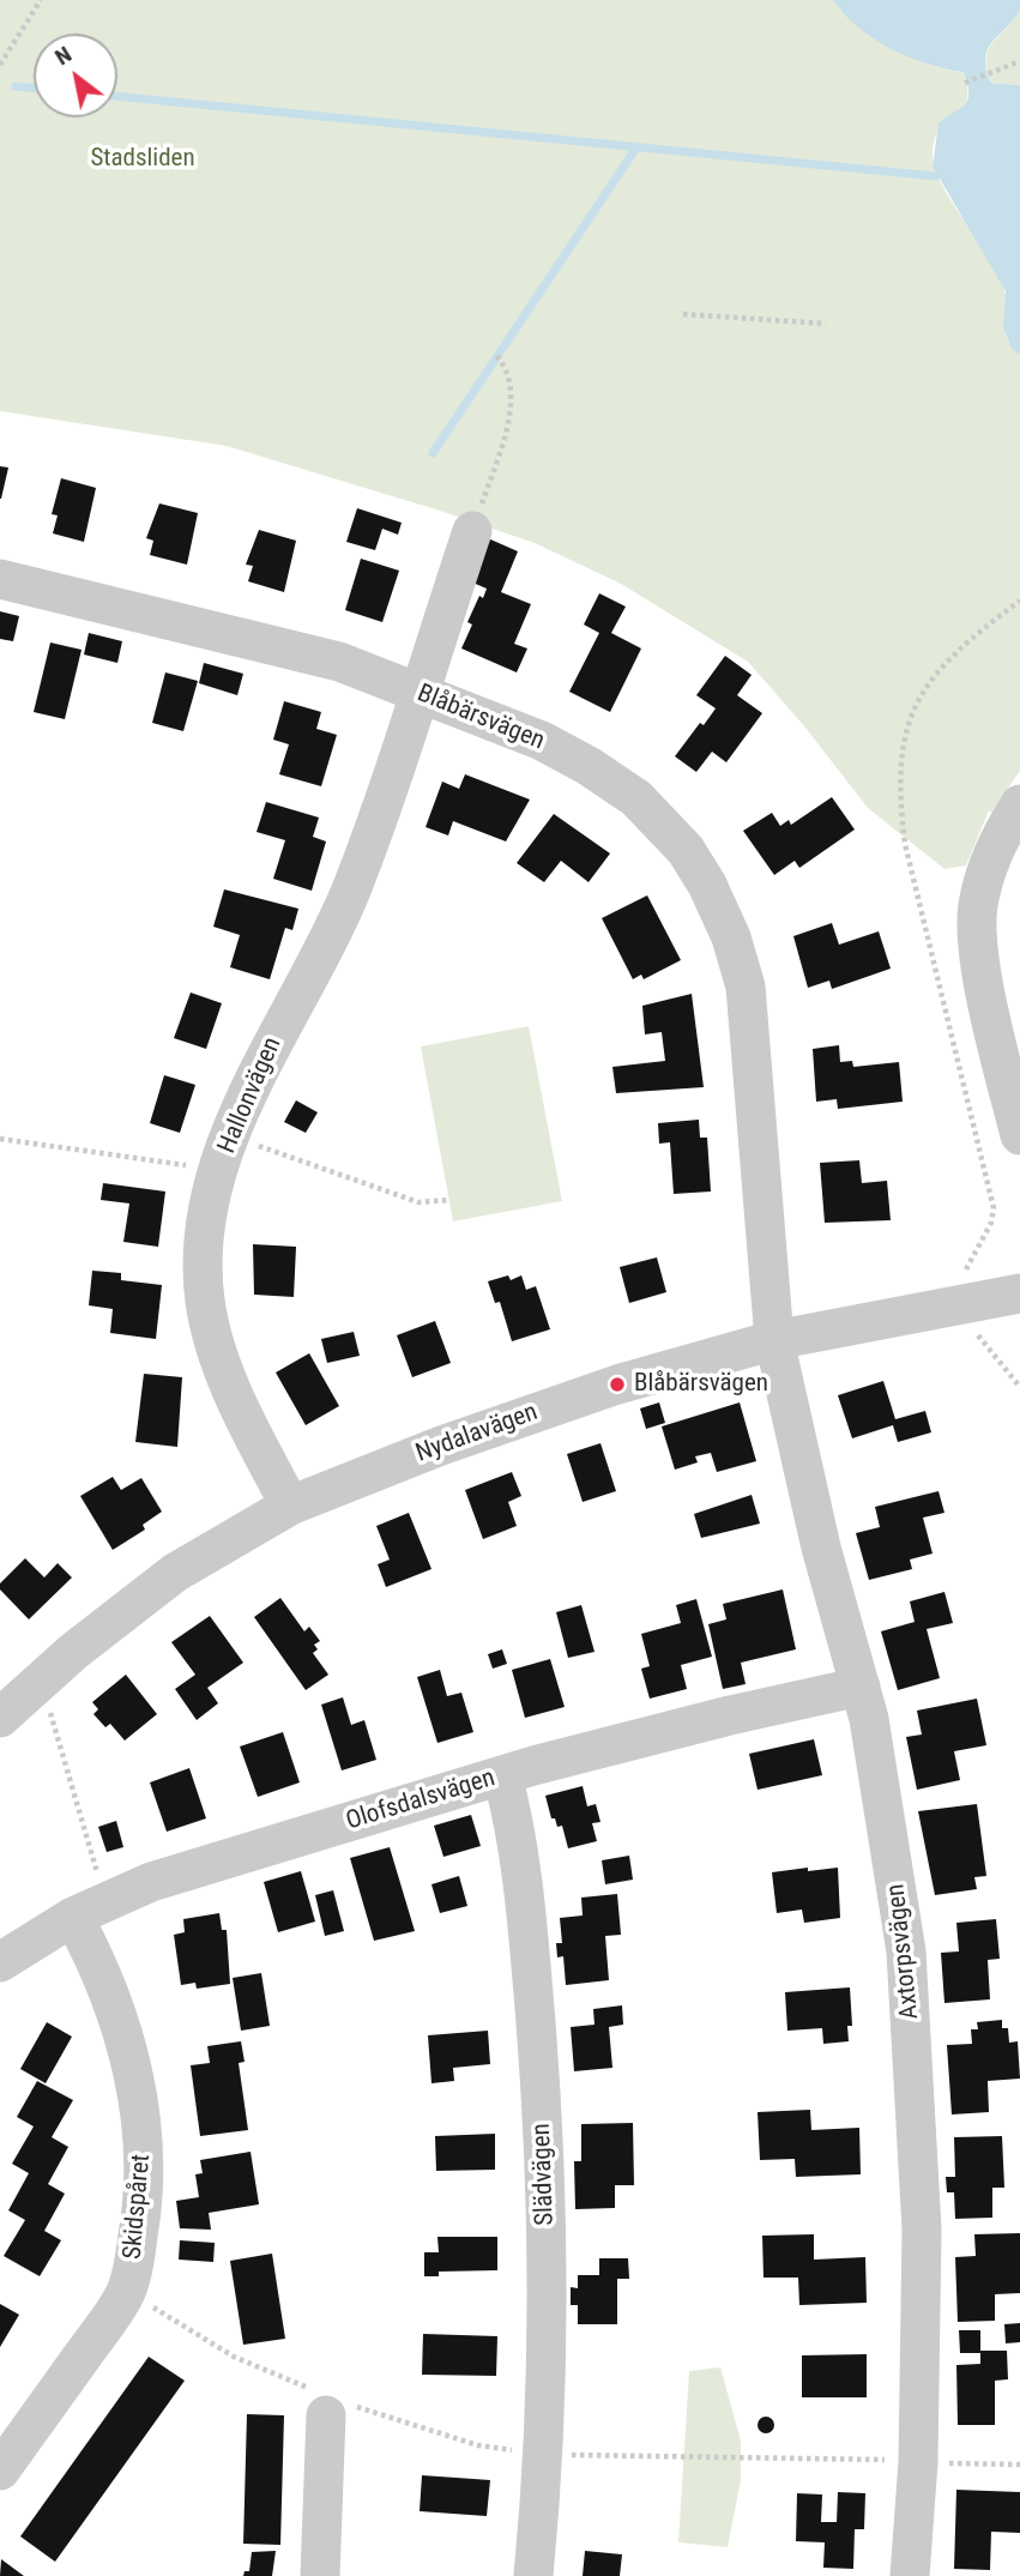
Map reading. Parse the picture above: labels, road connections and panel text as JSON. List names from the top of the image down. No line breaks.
{"streets":{"street":["Blåbärsvägen","Hallonvägen","Nydalavägen","Olofsdalsvägen","Axtorpsvägen","Slädvägen","Skidspåret"]},"crossings":[["Blåbärsvägen","Hallonvägen"],["Blåbärsvägen","Nydalavägen"],["Blåbärsvägen","Axtorpsvägen"],["Hallonvägen","Nydalavägen"],["Nydalavägen","Axtorpsvägen"],["Olofsdalsvägen","Axtorpsvägen"],["Olofsdalsvägen","Slädvägen"],["Olofsdalsvägen","Skidspåret"]],"parks":["Stadsliden"],"places":["Blåbärsvägen"],"north":"top left"}
